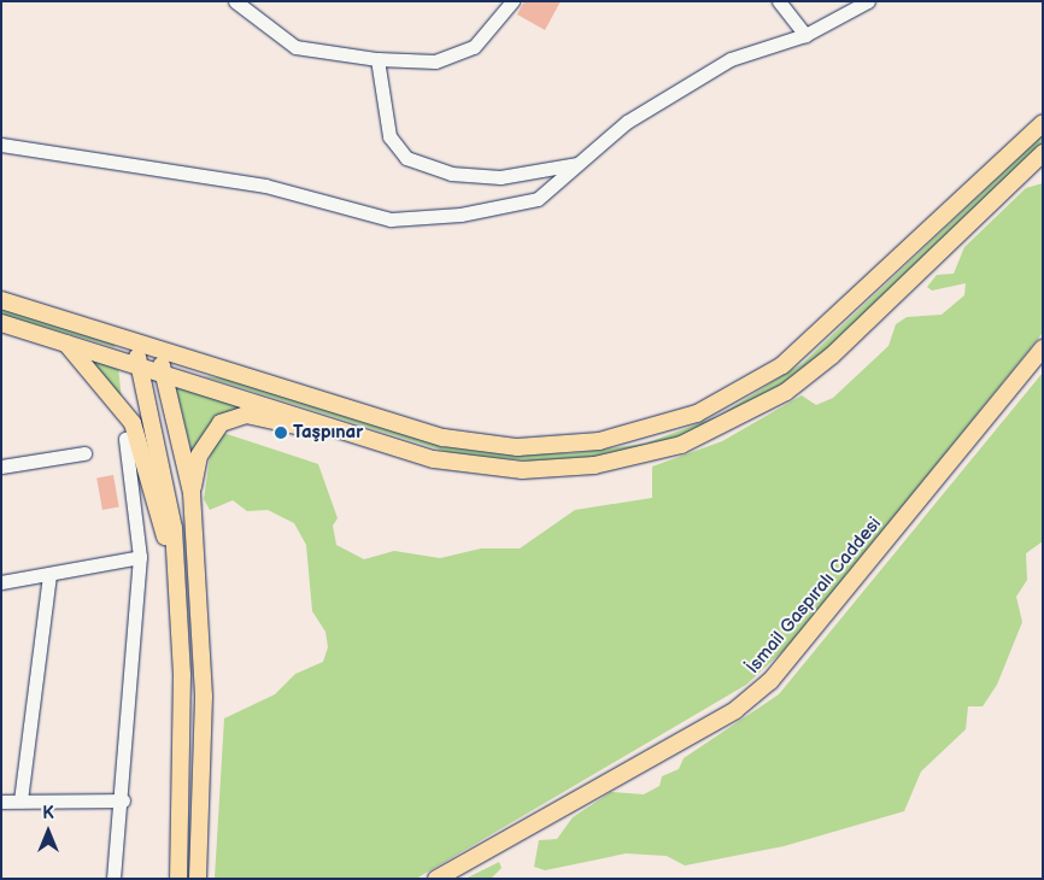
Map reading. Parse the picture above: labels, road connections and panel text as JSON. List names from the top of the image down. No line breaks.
{"streets":{"main road":["İsmail Gaspıralı Caddesi"]},"places":["Taşpınar"],"north":"top"}
